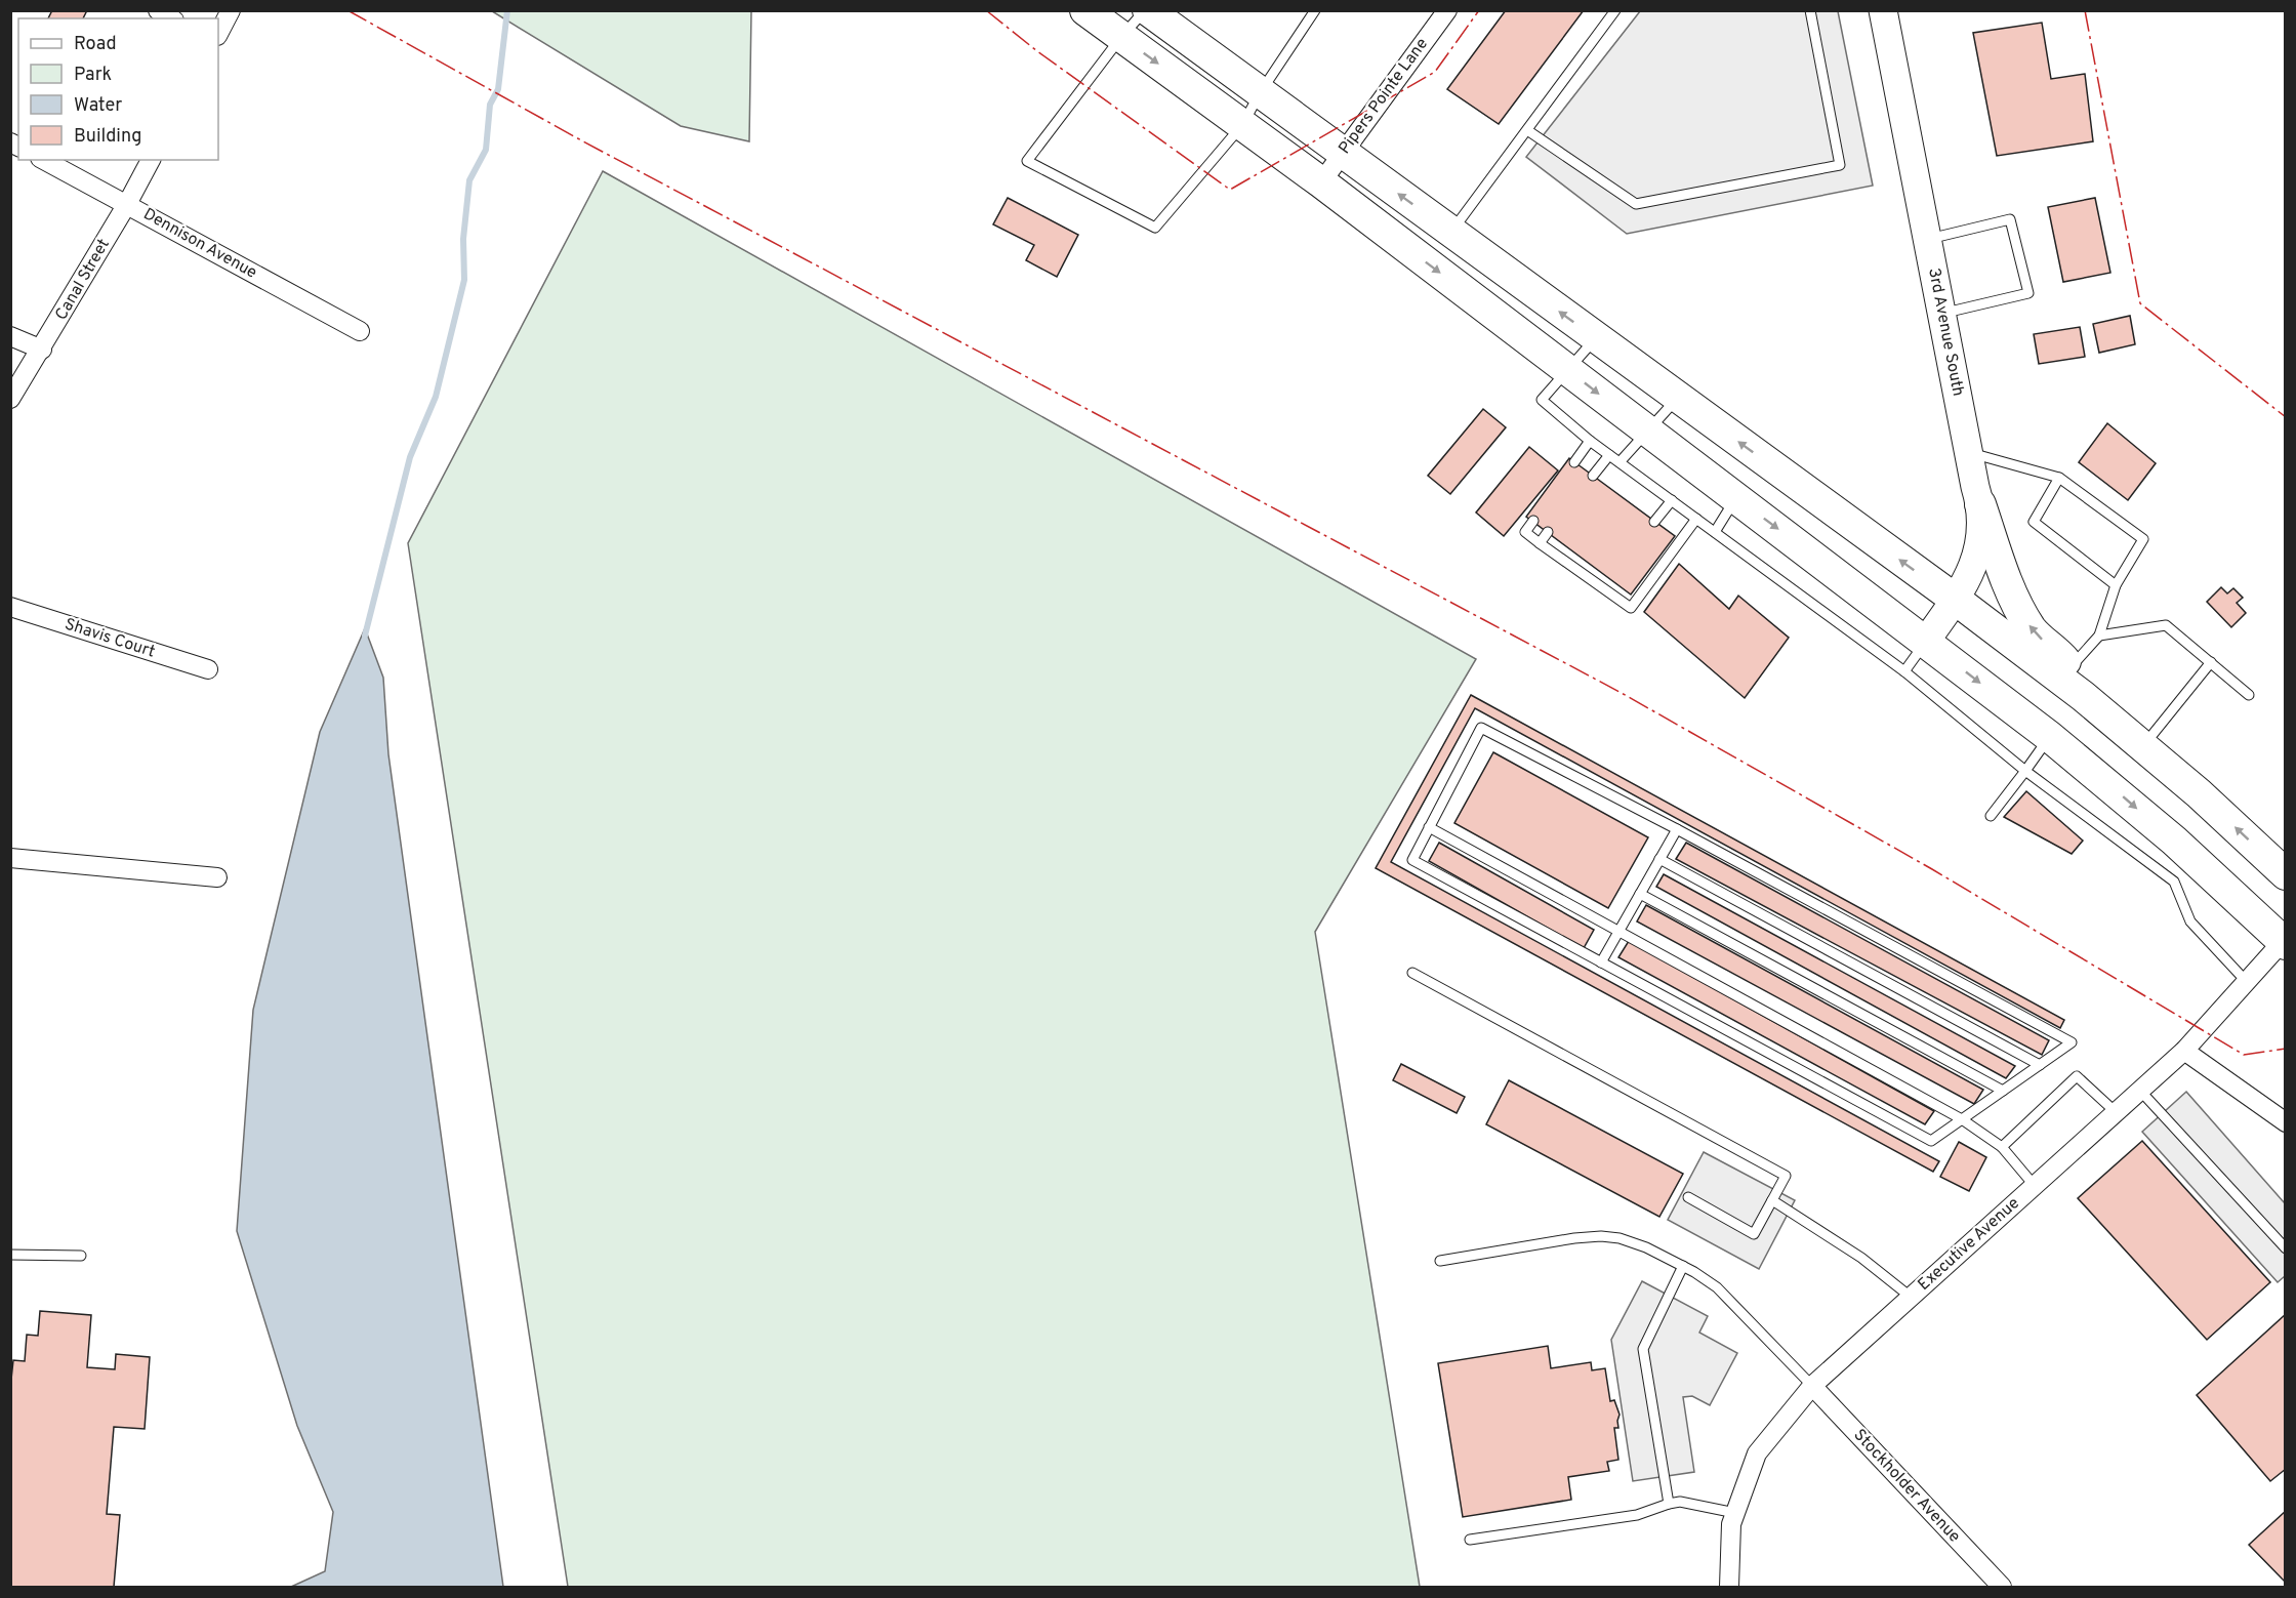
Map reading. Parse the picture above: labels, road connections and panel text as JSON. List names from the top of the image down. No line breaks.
{"streets":{"main road":["3rd Avenue South"],"street":["Pipers Pointe Lane","Dennison Avenue","Canal Street","Shavis Court","Executive Avenue","Stockholder Avenue"]},"crossings":[["Dennison Avenue","Canal Street"],["Executive Avenue","Stockholder Avenue"]],"legend":["Road","Park","Water","Building"]}
